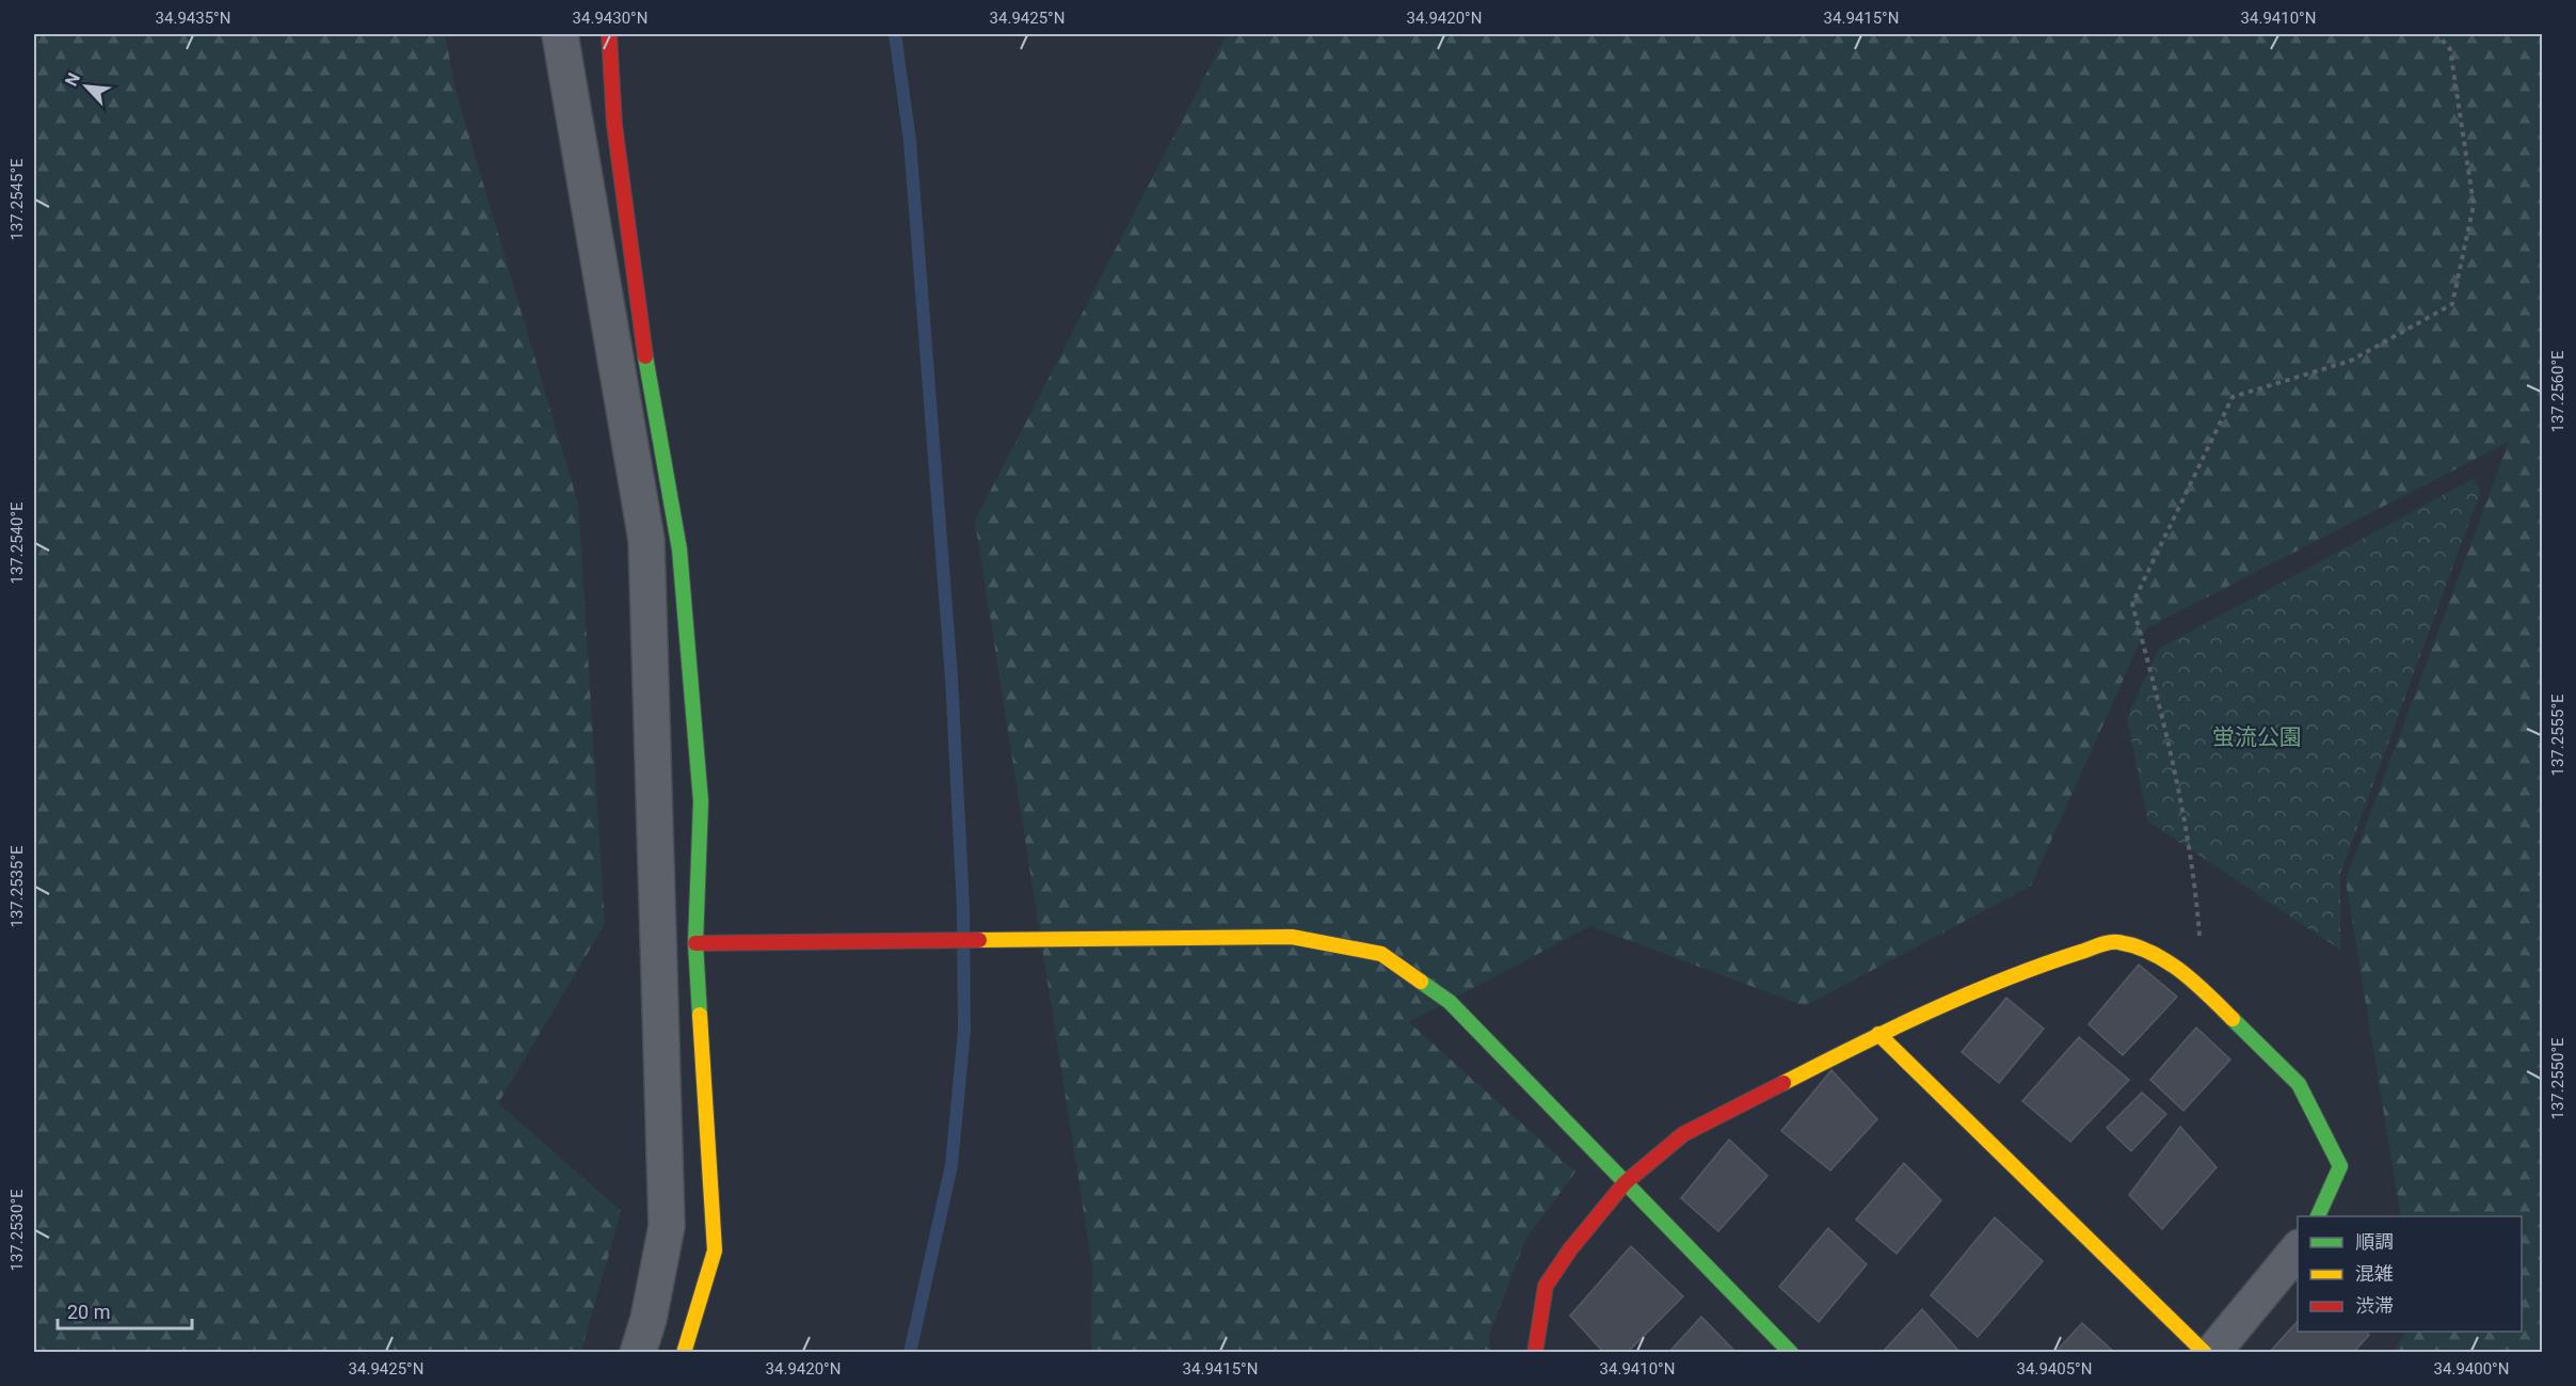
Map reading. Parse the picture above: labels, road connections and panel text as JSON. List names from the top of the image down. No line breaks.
{"parks":["蛍流公園"],"legend":["順調","混雑","渋滞"],"scale_bar":"20 m","north":"top left","coordinates":["34.9435°N","34.9430°N","34.9425°N","34.9420°N","34.9415°N","34.9410°N","137.2545°E","137.2560°E","137.2540°E","137.2555°E","137.2535°E","137.2550°E","137.2530°E","34.9405°N","34.9400°N"]}
